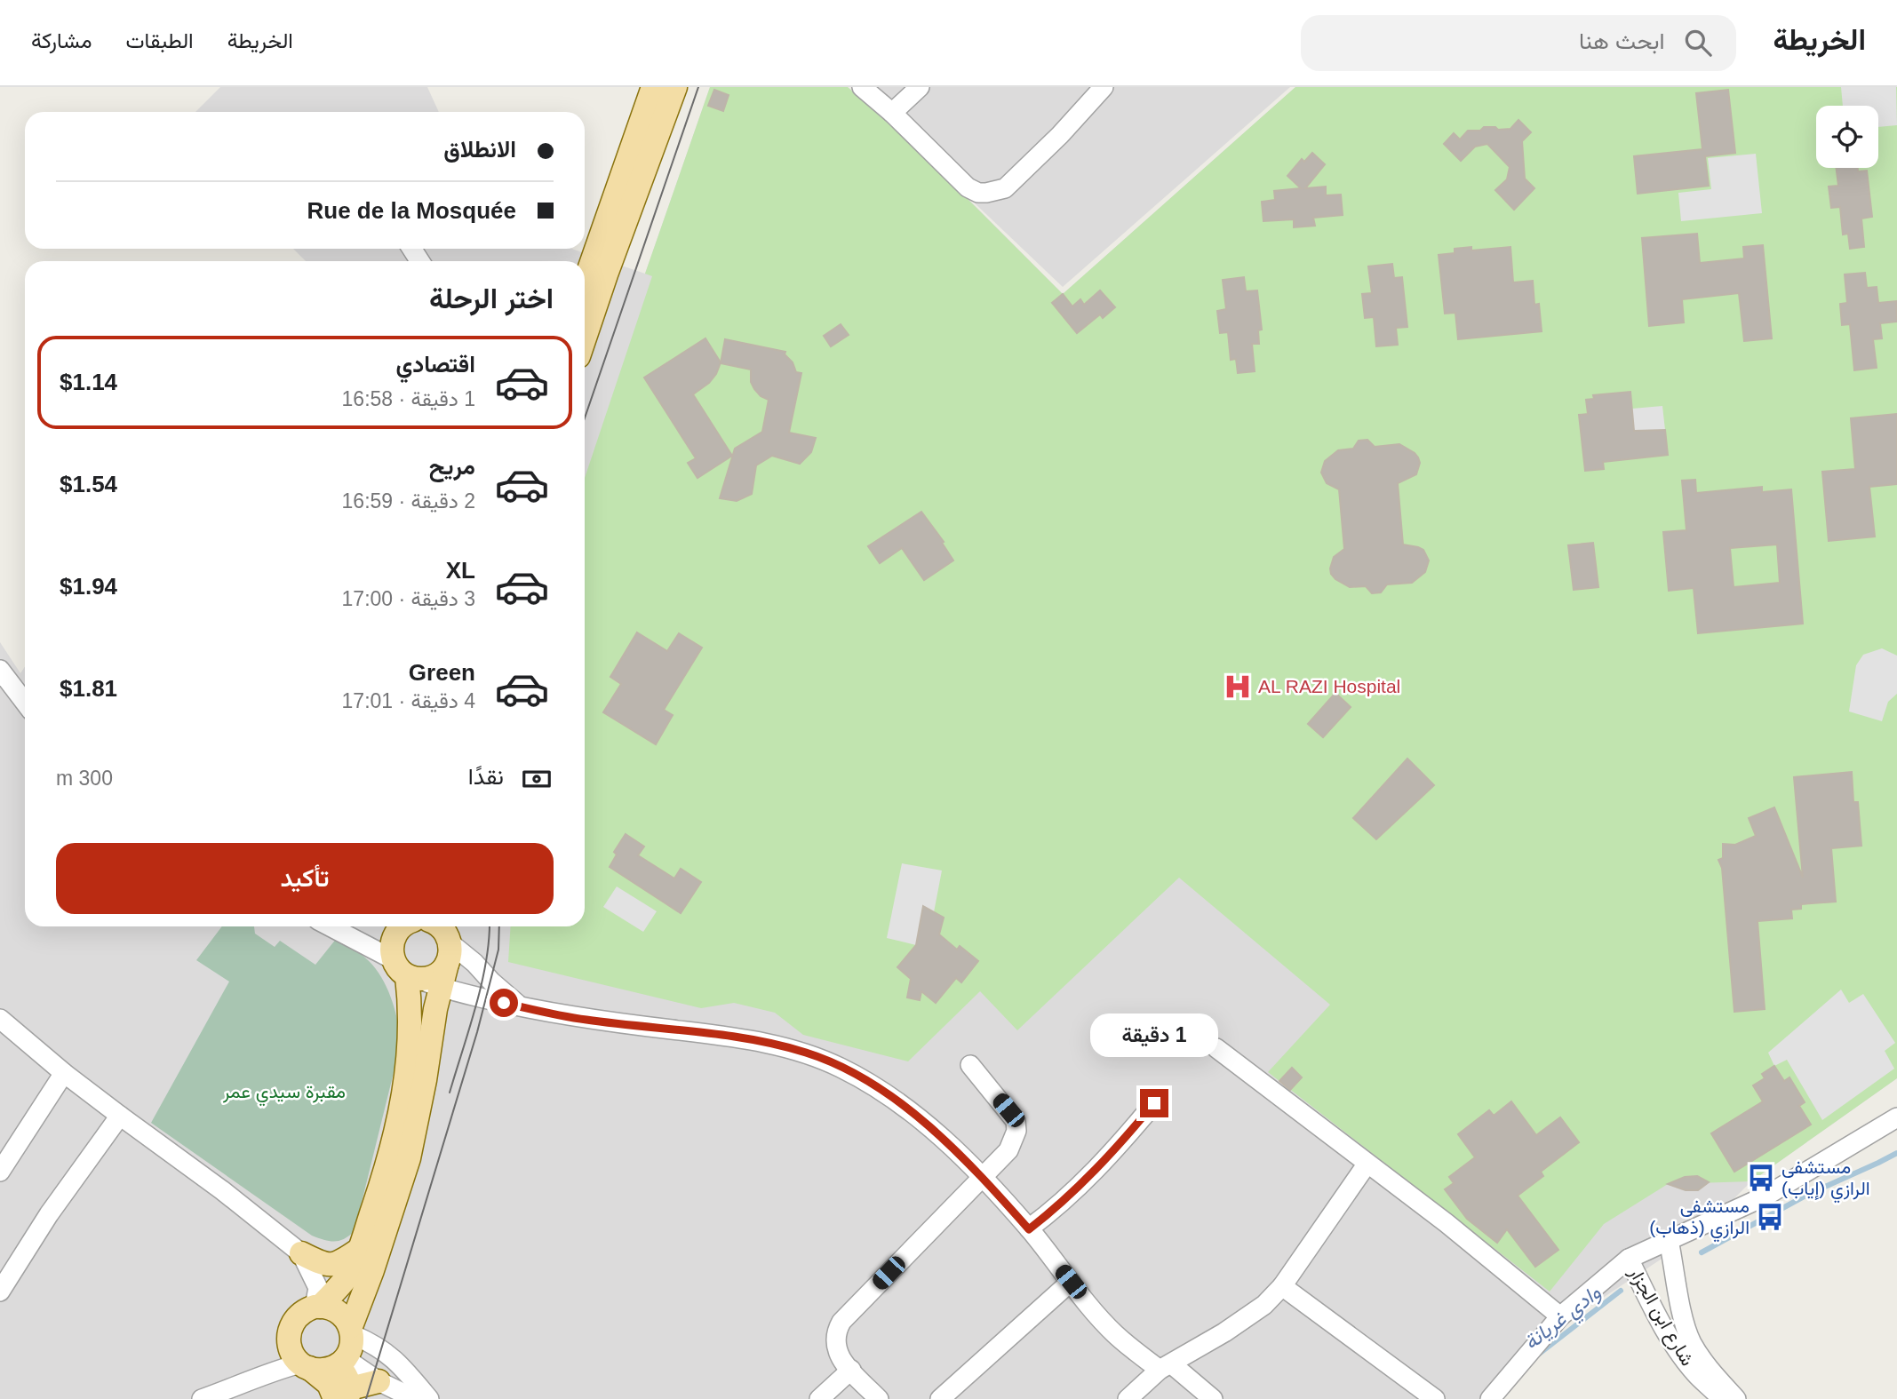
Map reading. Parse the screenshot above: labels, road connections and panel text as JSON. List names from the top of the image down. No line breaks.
{"streets":{"street":["شارع ابن الجزار"]},"water":["وادي غريانة"],"parks":["مقبرة سيدي عمر"],"places":{"hospital":["AL RAZI Hospital"],"bus stop":["مستشفى الرازي (إياب)","مستشفى الرازي (ذهاب)"]},"page":{"header":"الخريطة","search":"ابحث هنا","nav":["الخريطة","الطبقات","مشاركة"],"banner":["الانطلاق","Rue de la Mosquée"],"heading":"اختر الرحلة","list":[{"name":"اقتصادي","note":"1 دقيقة · 16:58","value":"$1.14"},{"name":"مريح","note":"2 دقيقة · 16:59","value":"$1.54"},{"name":"XL","note":"3 دقيقة · 17:00","value":"$1.94"},{"name":"Green","note":"4 دقيقة · 17:01","value":"$1.81"}],"pay":["نقدًا","300 m"],"buttons":"تأكيد","bubble":"1 دقيقة"}}
